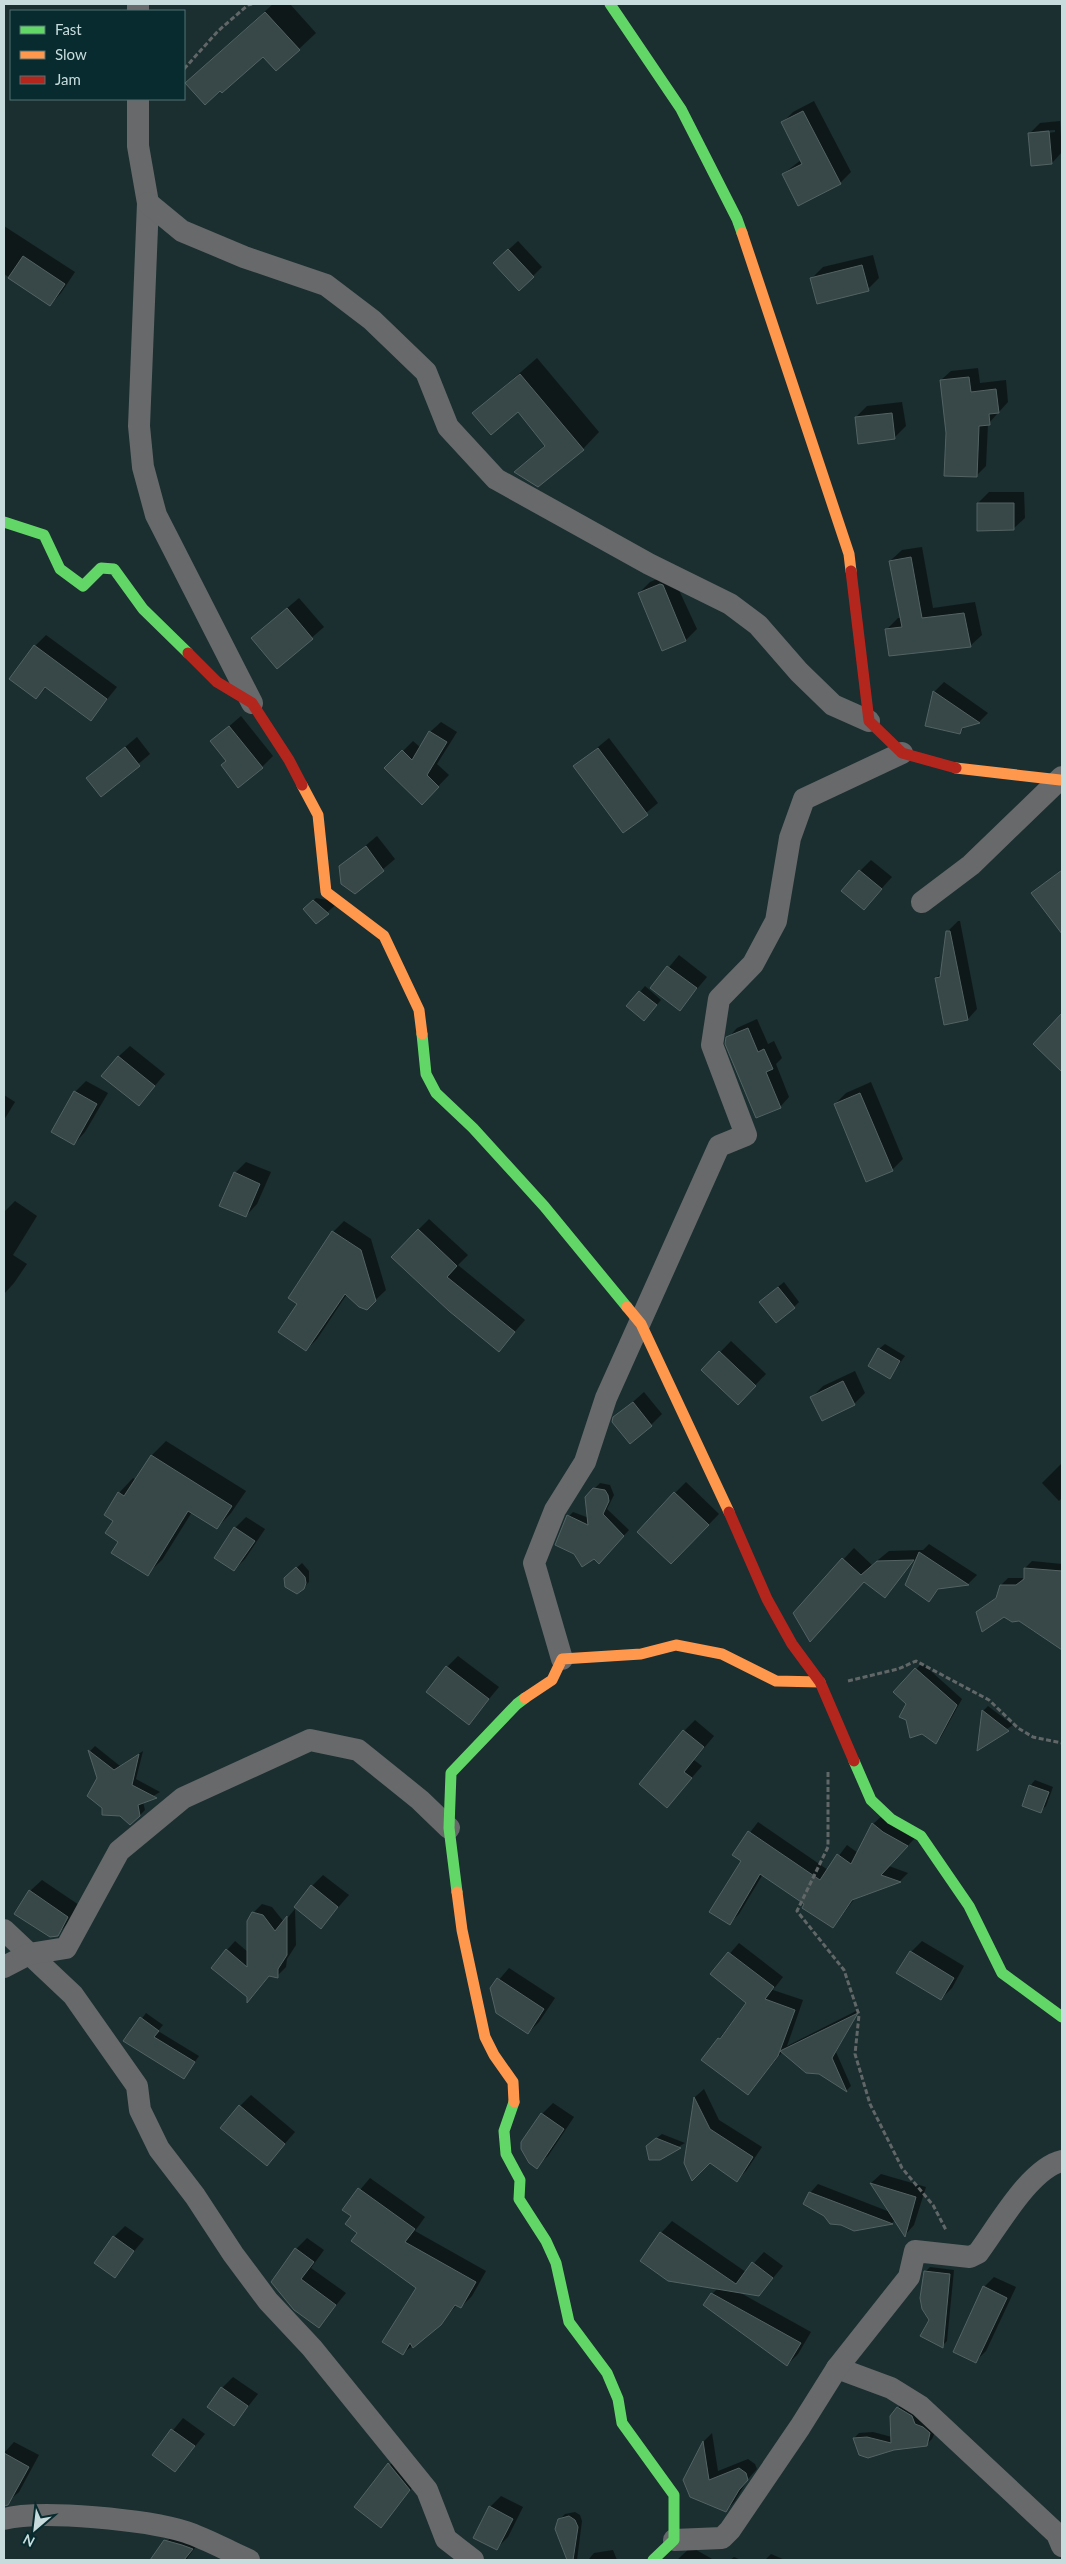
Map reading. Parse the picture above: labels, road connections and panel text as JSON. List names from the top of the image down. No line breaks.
{"legend":["Fast","Slow","Jam"],"north":"bottom left"}
